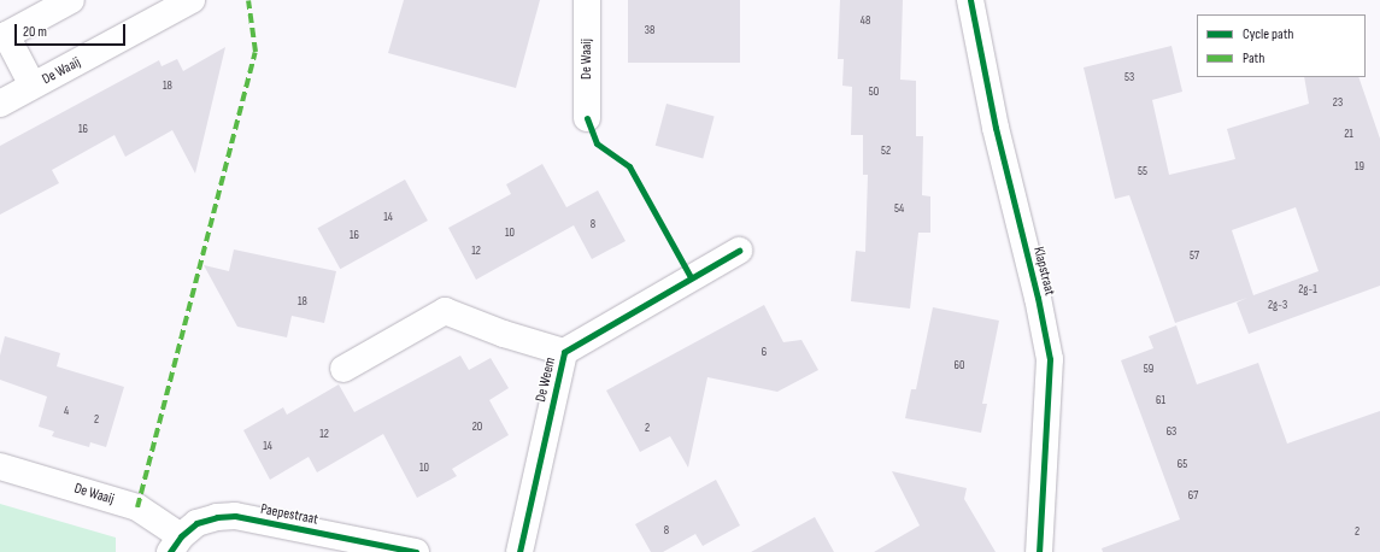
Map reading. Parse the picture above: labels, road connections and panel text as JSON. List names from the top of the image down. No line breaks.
{"streets":{"street":["De Waaij","Klapstraat","De Weem","Paepestraat"]},"crossings":[["De Waaij","Paepestraat"]],"house_numbers":["48","38","53","18","50","23","16","21","52","19","55","54","14","8","10","16","12","57","2g-1","18","2g-3","6","60","59","61","4","2","20","2","63","12","14","65","10","67","8","2"],"legend":["Cycle path","Path"],"scale_bar":"20 m"}
